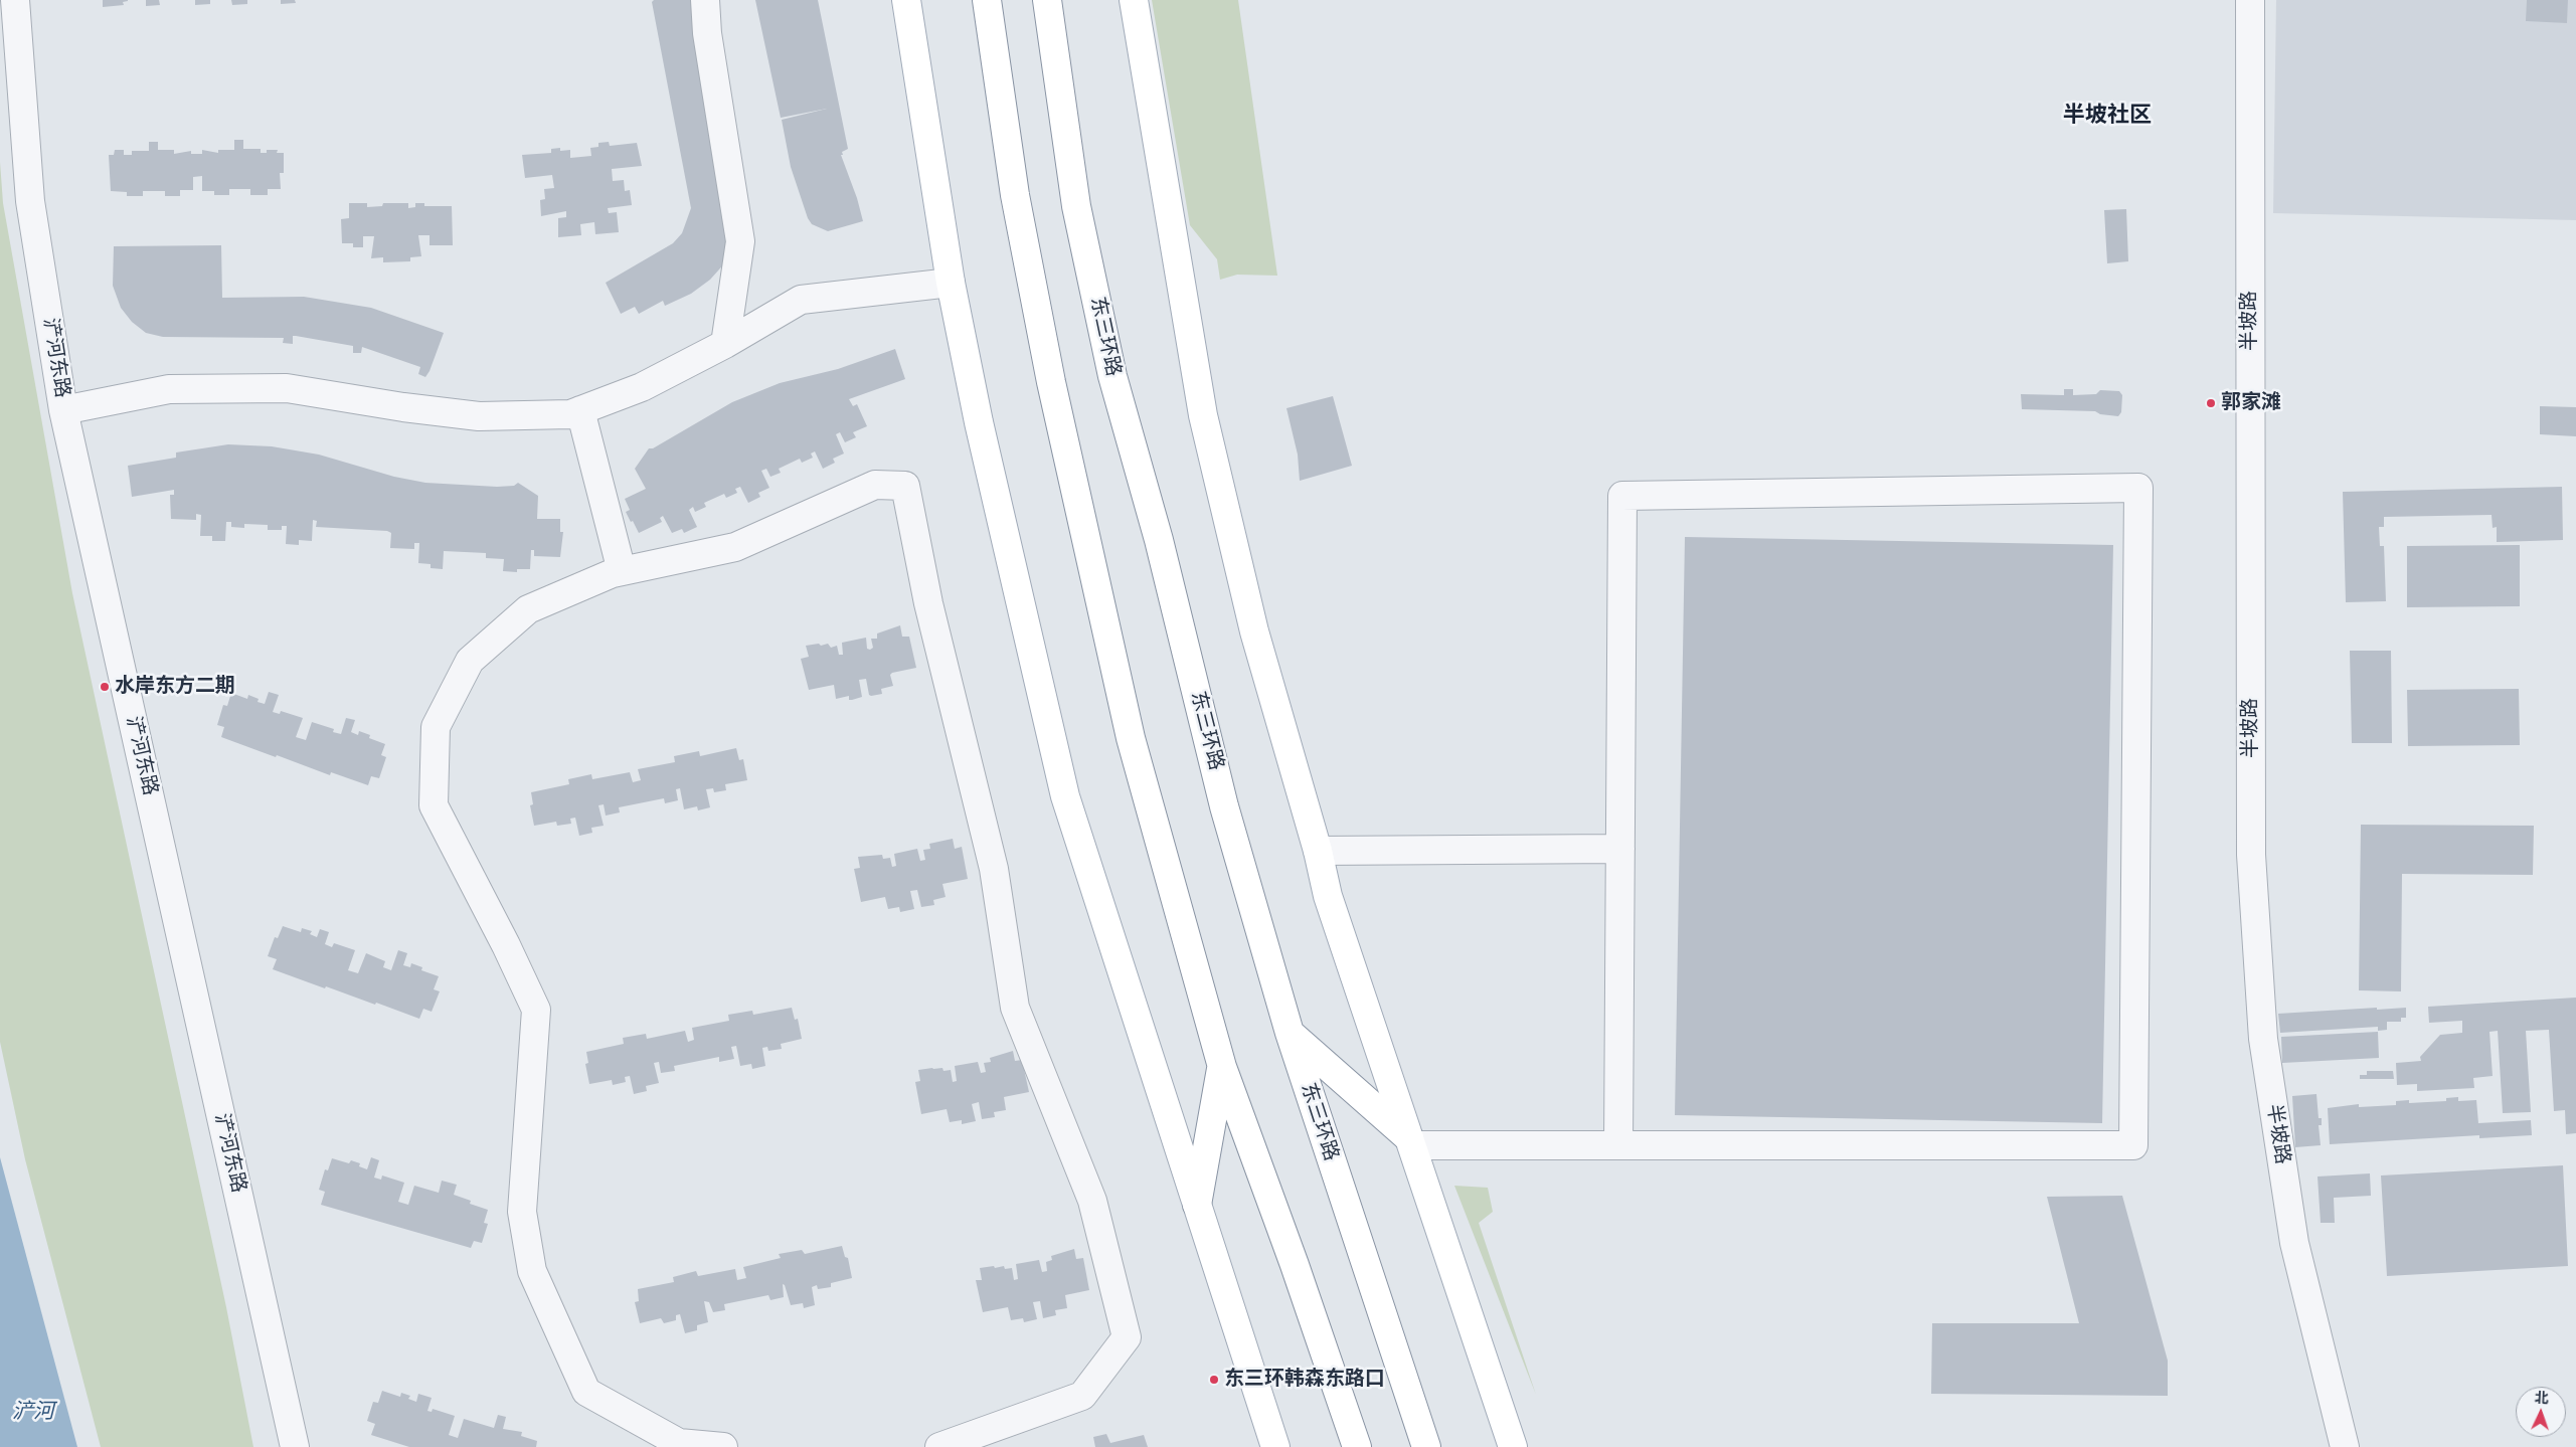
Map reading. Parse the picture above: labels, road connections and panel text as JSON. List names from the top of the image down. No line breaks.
{"streets":{"main road":["东三环路"],"street":["半坡路","浐河东路"]},"districts":["半坡社区"],"water":["浐河"],"places":["郭家滩","水岸东方二期","东三环韩森东路口"],"north":"top"}
